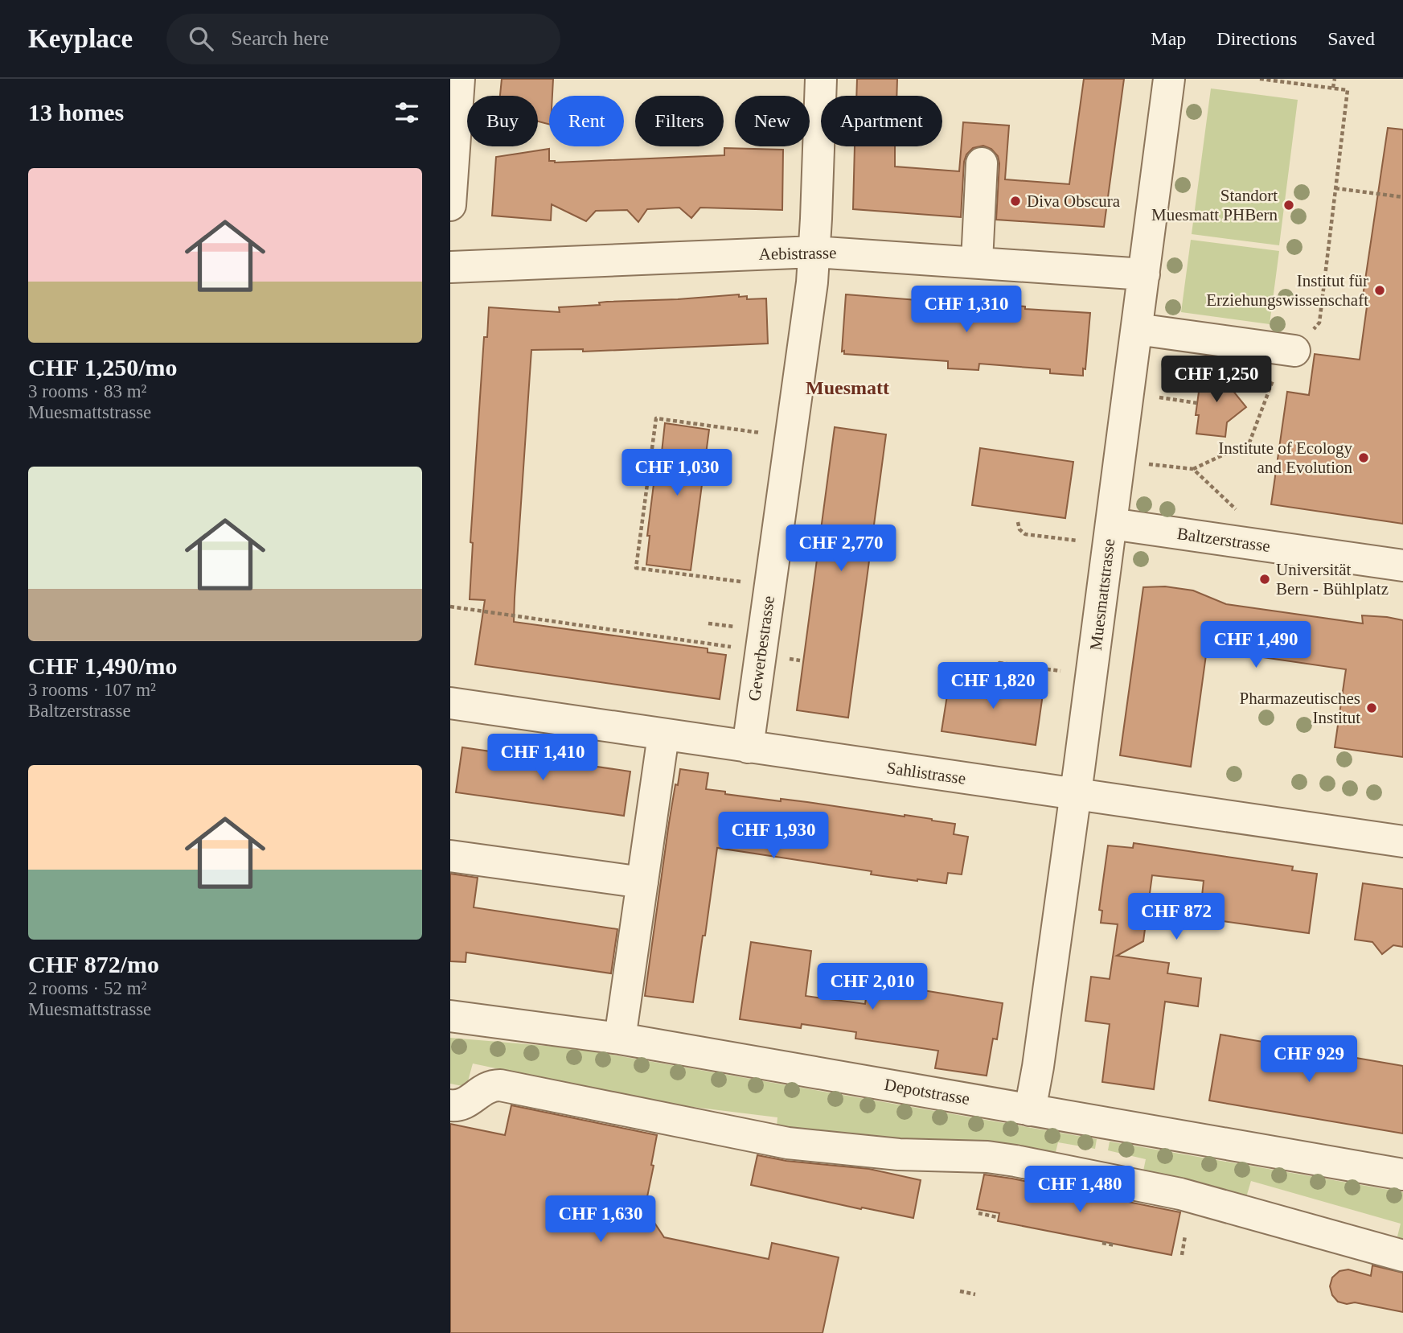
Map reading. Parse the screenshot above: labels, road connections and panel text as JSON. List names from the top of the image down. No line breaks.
{"streets":{"street":["Aebistrasse","Baltzerstrasse","Muesmattstrasse","Gewerbestrasse","Sahlistrasse","Depotstrasse"]},"crossings":[["Aebistrasse","Muesmattstrasse"],["Aebistrasse","Gewerbestrasse"],["Baltzerstrasse","Muesmattstrasse"],["Muesmattstrasse","Sahlistrasse"],["Muesmattstrasse","Depotstrasse"],["Gewerbestrasse","Sahlistrasse"]],"districts":["Muesmatt"],"places":["Diva Obscura","Standort Muesmatt PHBern","Institut für Erziehungswissenschaft","Institute of Ecology and Evolution","Universität Bern - Bühlplatz","Pharmazeutisches Institut"],"page":{"header":"Keyplace","search":"Search here","nav":["Map","Directions","Saved"],"heading":"13 homes","chip":["Buy","Rent","Filters","New","Apartment"],"list":[{"name":"CHF 1,250/mo","note":"3 rooms · 83 m² · Muesmattstrasse"},{"name":"CHF 1,490/mo","note":"3 rooms · 107 m² · Baltzerstrasse"},{"name":"CHF 872/mo","note":"2 rooms · 52 m² · Muesmattstrasse"}],"price":["CHF 1,310","CHF 1,250","CHF 1,030","CHF 2,770","CHF 1,490","CHF 1,820","CHF 1,410","CHF 1,930","CHF 872","CHF 2,010","CHF 929","CHF 1,480","CHF 1,630"]}}
